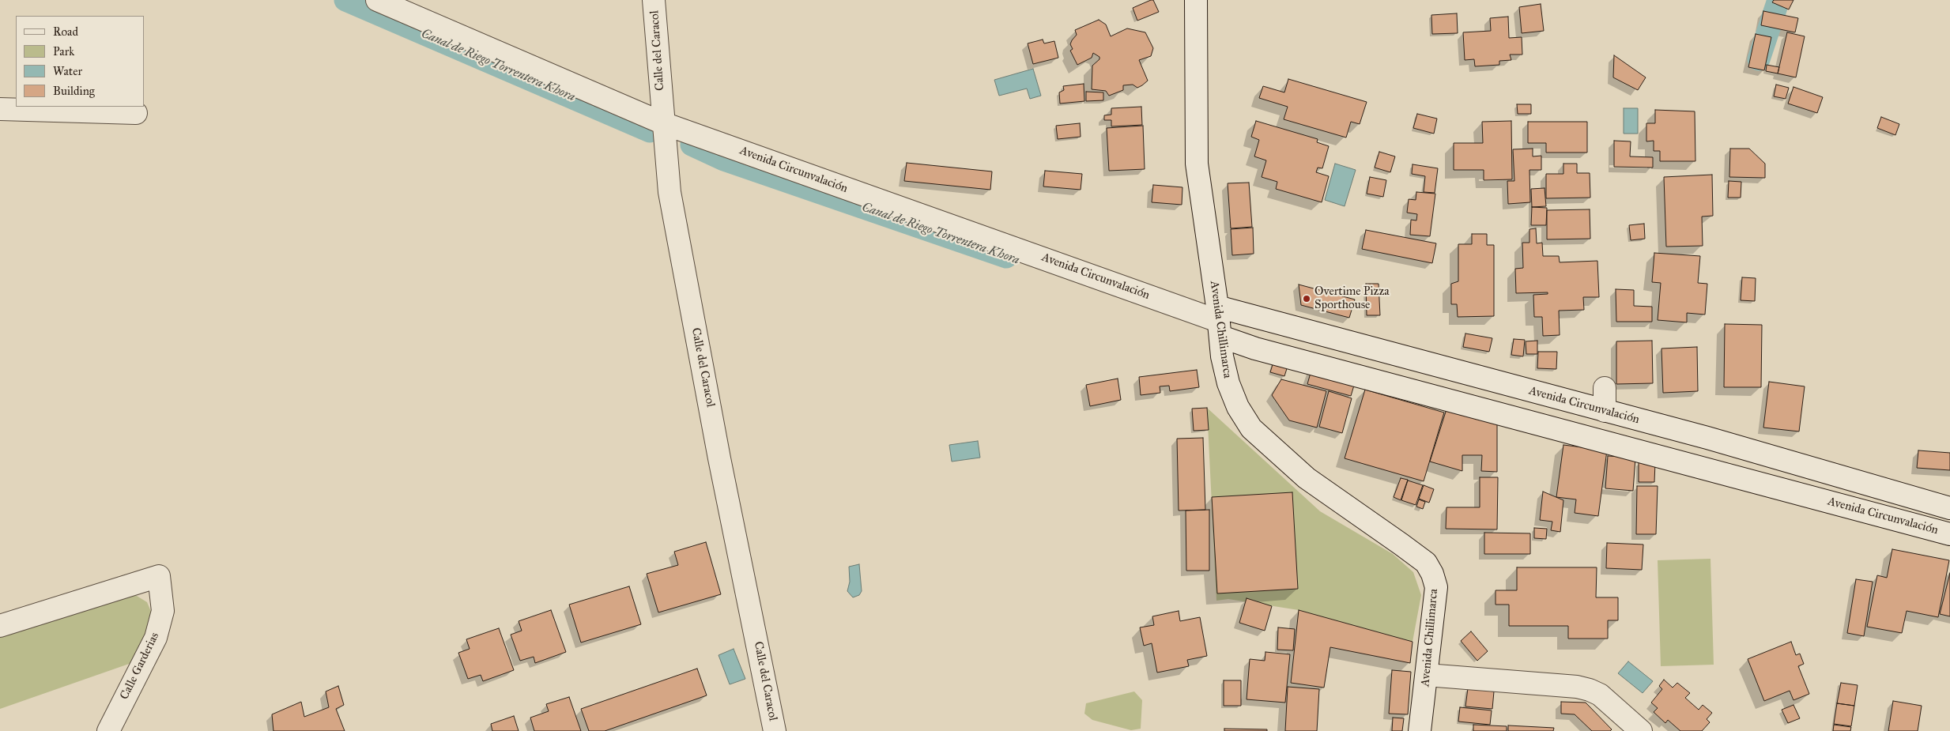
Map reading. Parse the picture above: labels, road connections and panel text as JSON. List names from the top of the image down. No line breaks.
{"streets":{"street":["Calle del Caracol","Avenida Circunvalación","Avenida Chillimarca","Calle Garderias"]},"crossings":[["Calle del Caracol","Avenida Circunvalación"],["Avenida Circunvalación","Avenida Chillimarca"]],"water":["Canal de Riego Torrentera Khora"],"places":["Overtime Pizza Sporthouse"],"legend":["Road","Park","Water","Building"]}
